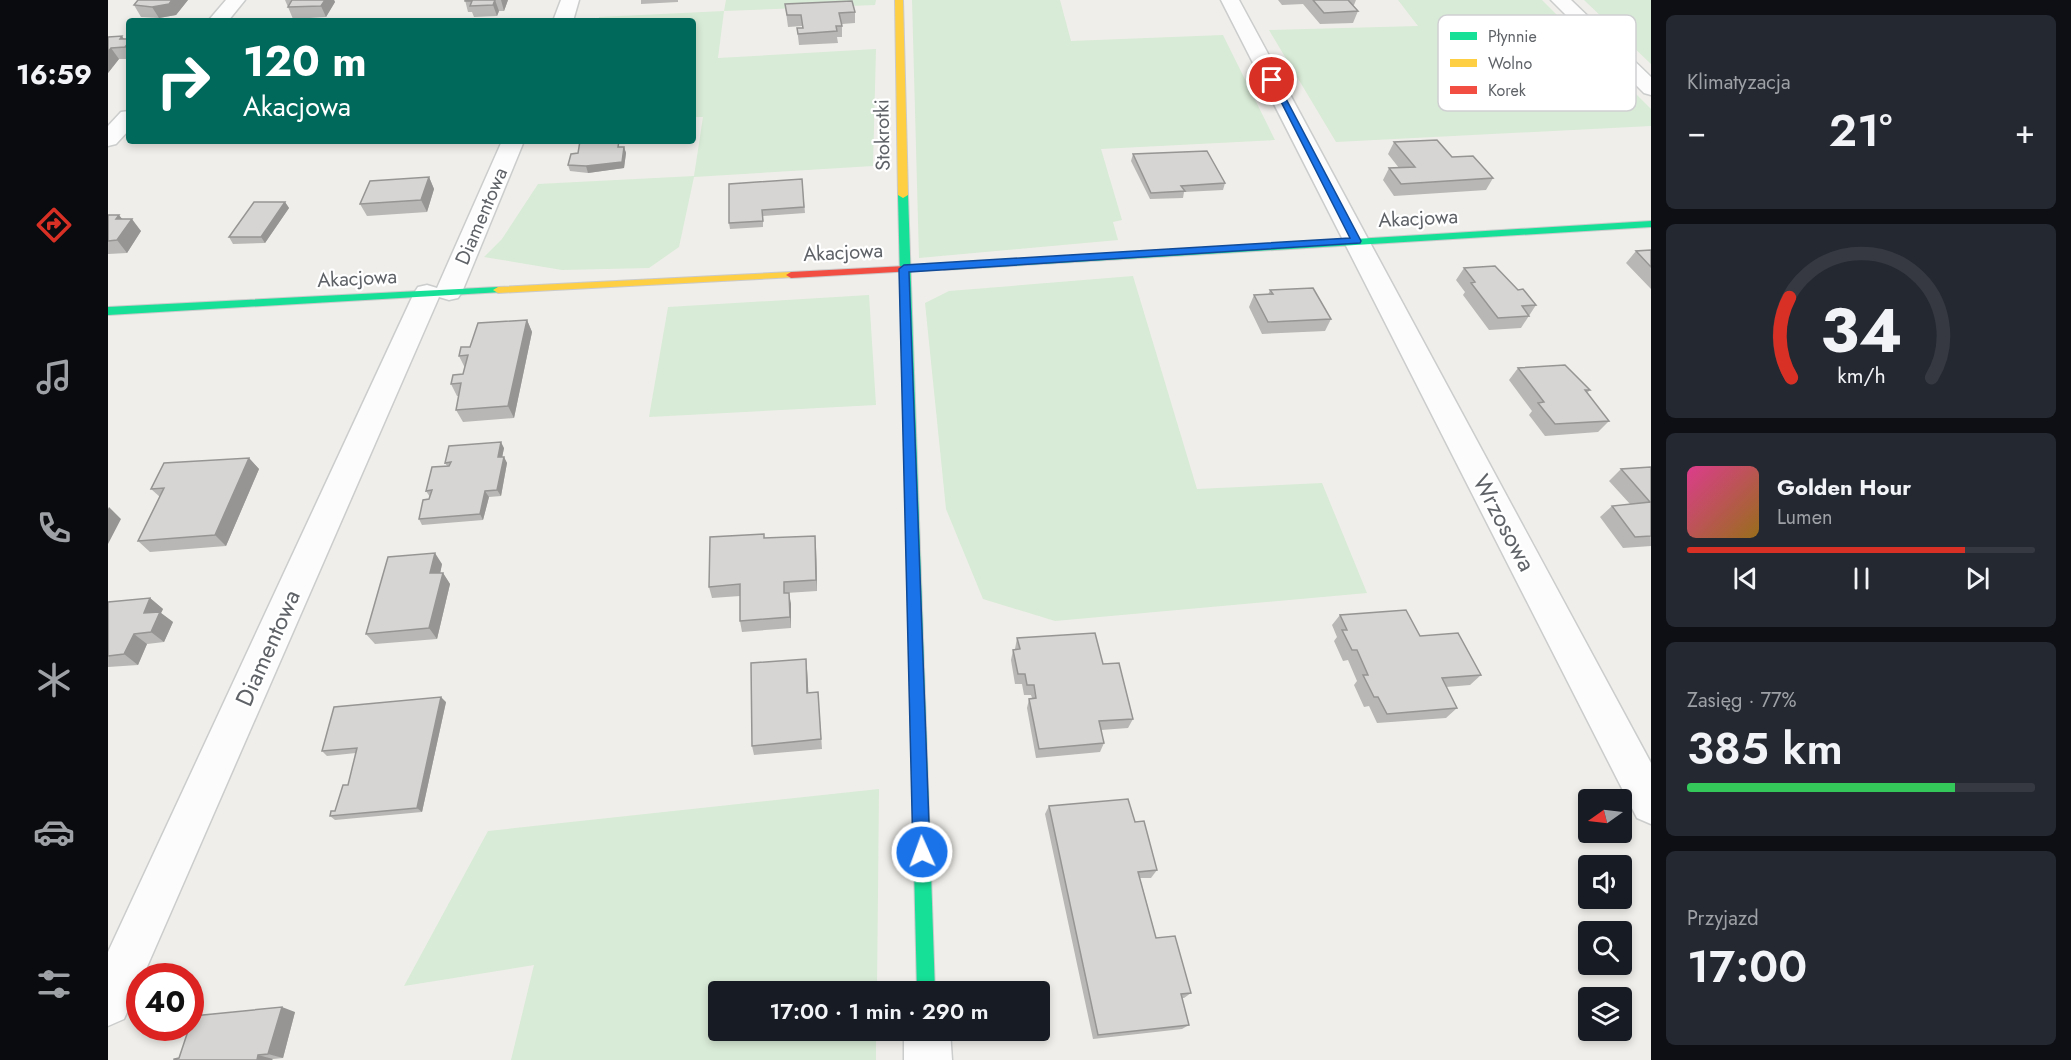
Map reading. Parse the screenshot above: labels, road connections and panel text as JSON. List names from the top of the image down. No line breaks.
{"streets":{"street":["Stokrotki","Diamentowa","Akacjowa","Wrzosowa"]},"crossings":[["Stokrotki","Akacjowa"],["Diamentowa","Akacjowa"],["Akacjowa","Wrzosowa"]],"legend":["Płynnie","Wolno","Korek"],"north":"left","page":{"tabs":"16:59","tile":["Klimatyzacja",["Zasięg · 77%","385 km"],["Przyjazd","17:00"]],"turn":["120 m","Akacjowa"],"heat":["−","21°","+"],"song":["Golden Hour","Lumen"],"limit":"40","trip":"17:00 · 1 min · 290 m","gauge":["34","km/h"]}}
